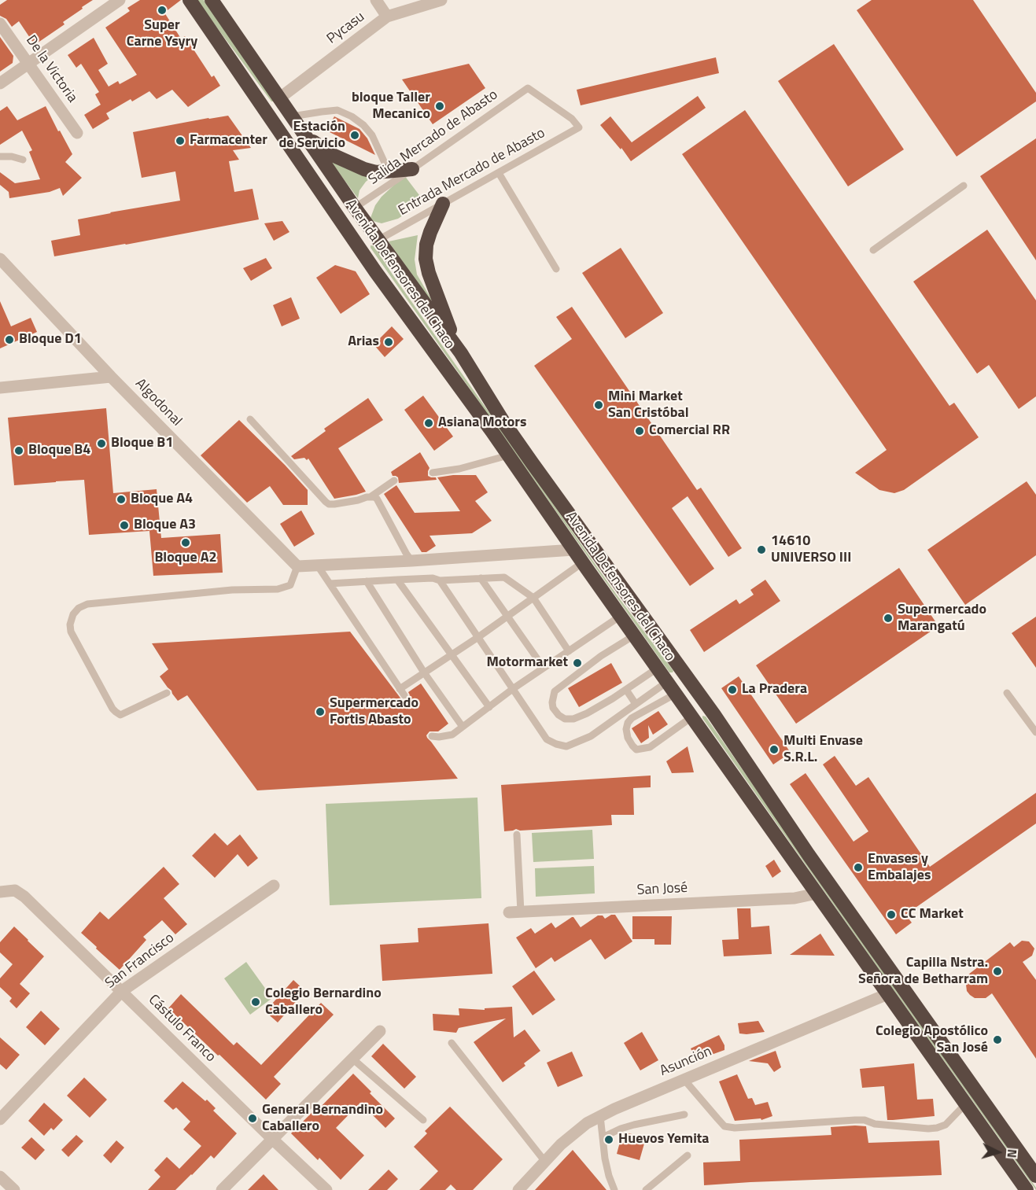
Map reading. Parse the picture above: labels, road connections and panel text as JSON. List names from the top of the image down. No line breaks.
{"streets":{"highway":["Avenida Defensores del Chaco"],"street":["Pycasu","De la Victoria","Algodonal","San José","San Francisco","Cástulo Franco","Asunción"],"lane":["Salida Mercado de Abasto","Entrada Mercado de Abasto"]},"crossings":[["Pycasu","Avenida Defensores del Chaco"],["Salida Mercado de Abasto","Entrada Mercado de Abasto"],["Salida Mercado de Abasto","Avenida Defensores del Chaco"],["Entrada Mercado de Abasto","Avenida Defensores del Chaco"],["Avenida Defensores del Chaco","San José"],["Avenida Defensores del Chaco","Asunción"],["San Francisco","Cástulo Franco"]],"places":["Super Carne Ysyry","bloque Taller Mecanico","Estación de Servicio","Farmacenter","Bloque D1","Arias","Mini Market San Cristóbal","Asiana Motors","Comercial RR","Bloque B1","Bloque B4","Bloque A4","Bloque A3","Bloque A2","14610 UNIVERSO III","Supermercado Marangatú","Motormarket","La Pradera","Supermercado Fortis Abasto","Multi Envase S.R.L.","Envases y Embalajes","CC Market","Capilla Nstra. Señora de Betharram","Colegio Bernardino Caballero","Colegio Apostólico San José","General Bernandino Caballero","Huevos Yemita"],"north":"right"}
